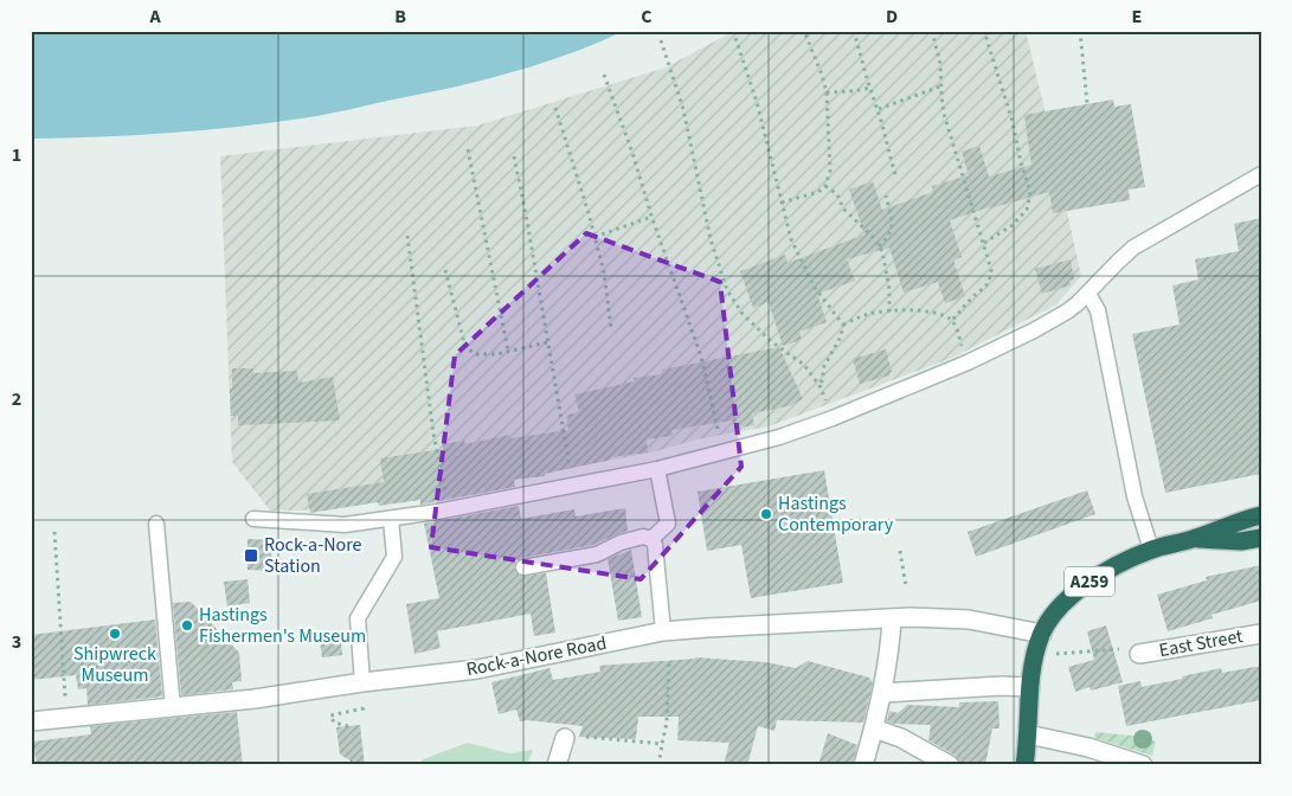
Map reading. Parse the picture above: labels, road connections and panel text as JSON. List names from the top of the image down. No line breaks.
{"streets":{"highway":["A259"],"street":["East Street","Rock-a-Nore Road"]},"crossings":[["A259","Rock-a-Nore Road"]],"places":{"other":["Hastings Contemporary","Hastings Fishermen's Museum","Shipwreck Museum"],"transit":["Rock-a-Nore Station"]},"grid":{"columns":["A","B","C","D","E"],"rows":["1","2","3"]}}
